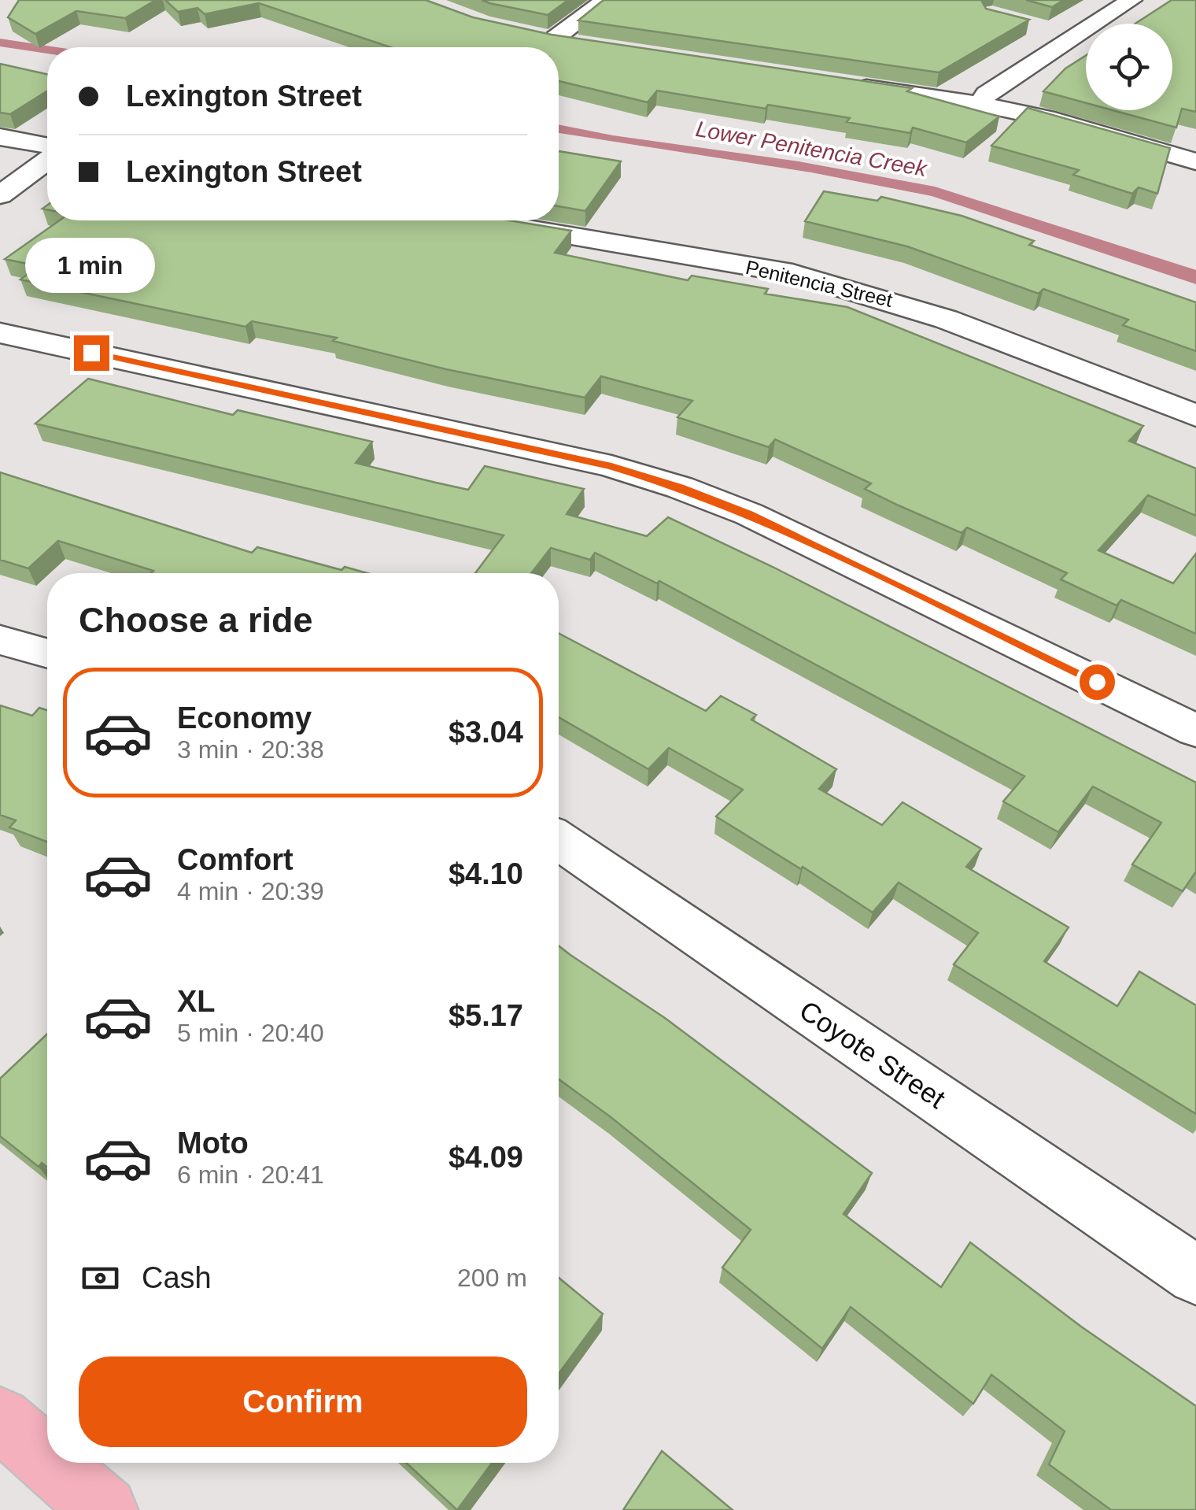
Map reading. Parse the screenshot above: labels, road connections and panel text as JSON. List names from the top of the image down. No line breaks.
{"streets":{"street":["Penitencia Street","Coyote Street"]},"water":["Lower Penitencia Creek"],"page":{"banner":["Lexington Street","Lexington Street"],"bubble":"1 min","heading":"Choose a ride","list":[{"name":"Economy","note":"3 min · 20:38","value":"$3.04"},{"name":"Comfort","note":"4 min · 20:39","value":"$4.10"},{"name":"XL","note":"5 min · 20:40","value":"$5.17"},{"name":"Moto","note":"6 min · 20:41","value":"$4.09"}],"pay":["Cash","200 m"],"buttons":"Confirm"}}
